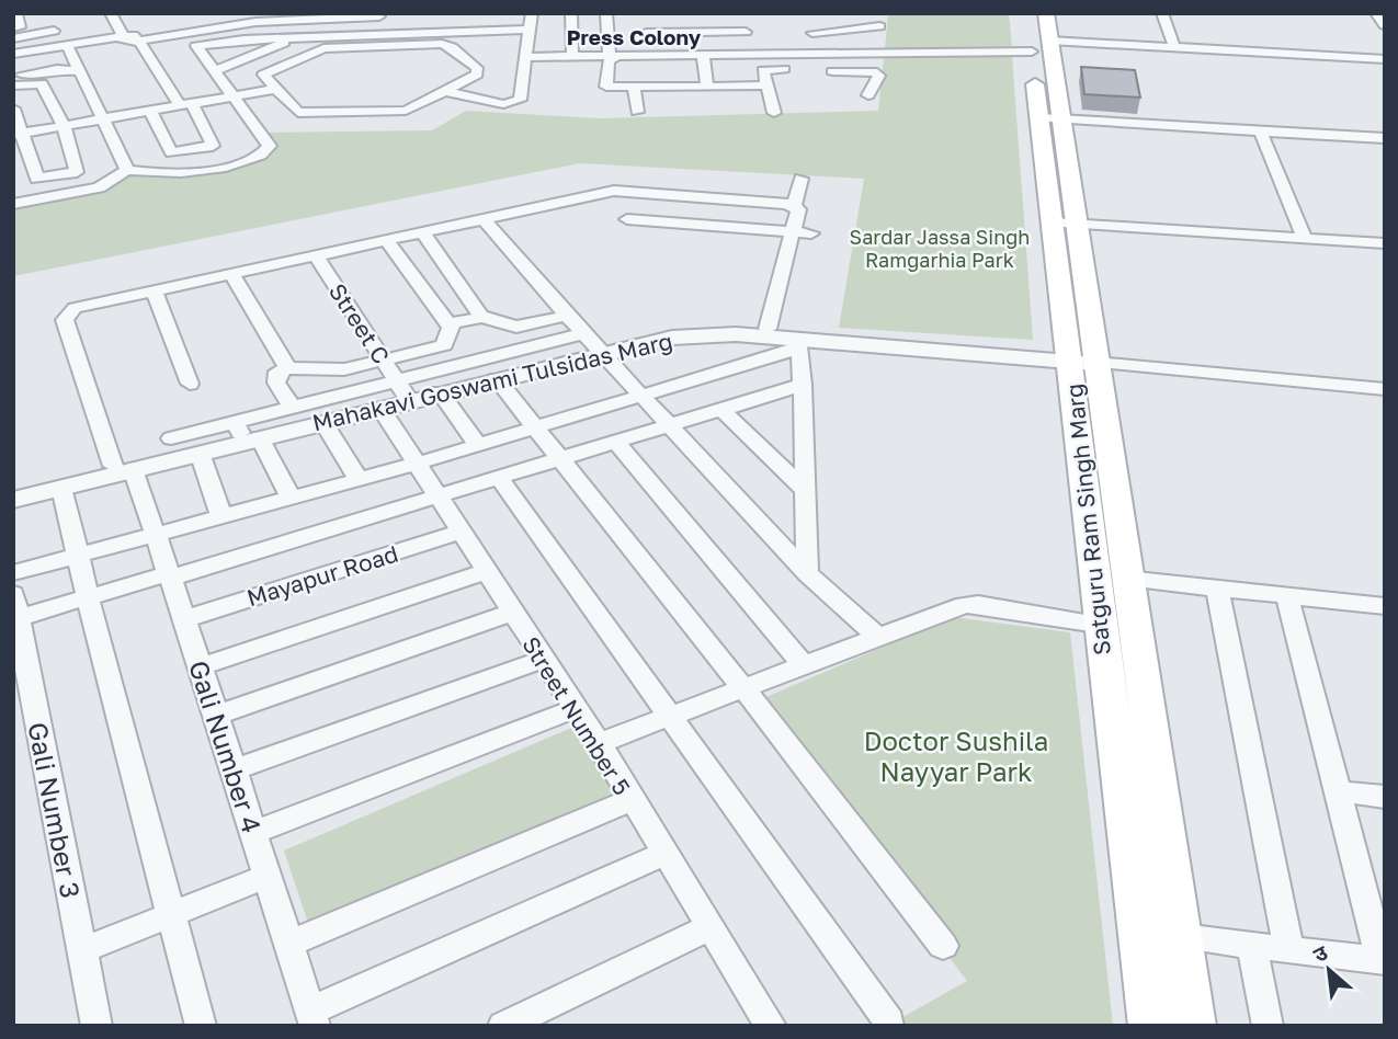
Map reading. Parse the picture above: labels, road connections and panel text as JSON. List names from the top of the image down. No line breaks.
{"streets":{"main road":["Satguru Ram Singh Marg"],"street":["Street C","Mahakavi Goswami Tulsidas Marg","Mayapur Road","Street Number 5","Gali Number 4","Gali Number 3"]},"crossings":[["Street C","Mahakavi Goswami Tulsidas Marg"],["Mahakavi Goswami Tulsidas Marg","Satguru Ram Singh Marg"],["Mahakavi Goswami Tulsidas Marg","Street Number 5"],["Mahakavi Goswami Tulsidas Marg","Gali Number 4"],["Mayapur Road","Street Number 5"],["Mayapur Road","Gali Number 4"]],"districts":["Press Colony"],"parks":["Sardar Jassa Singh Ramgarhia Park","Doctor Sushila Nayyar Park"],"north":"top left"}
